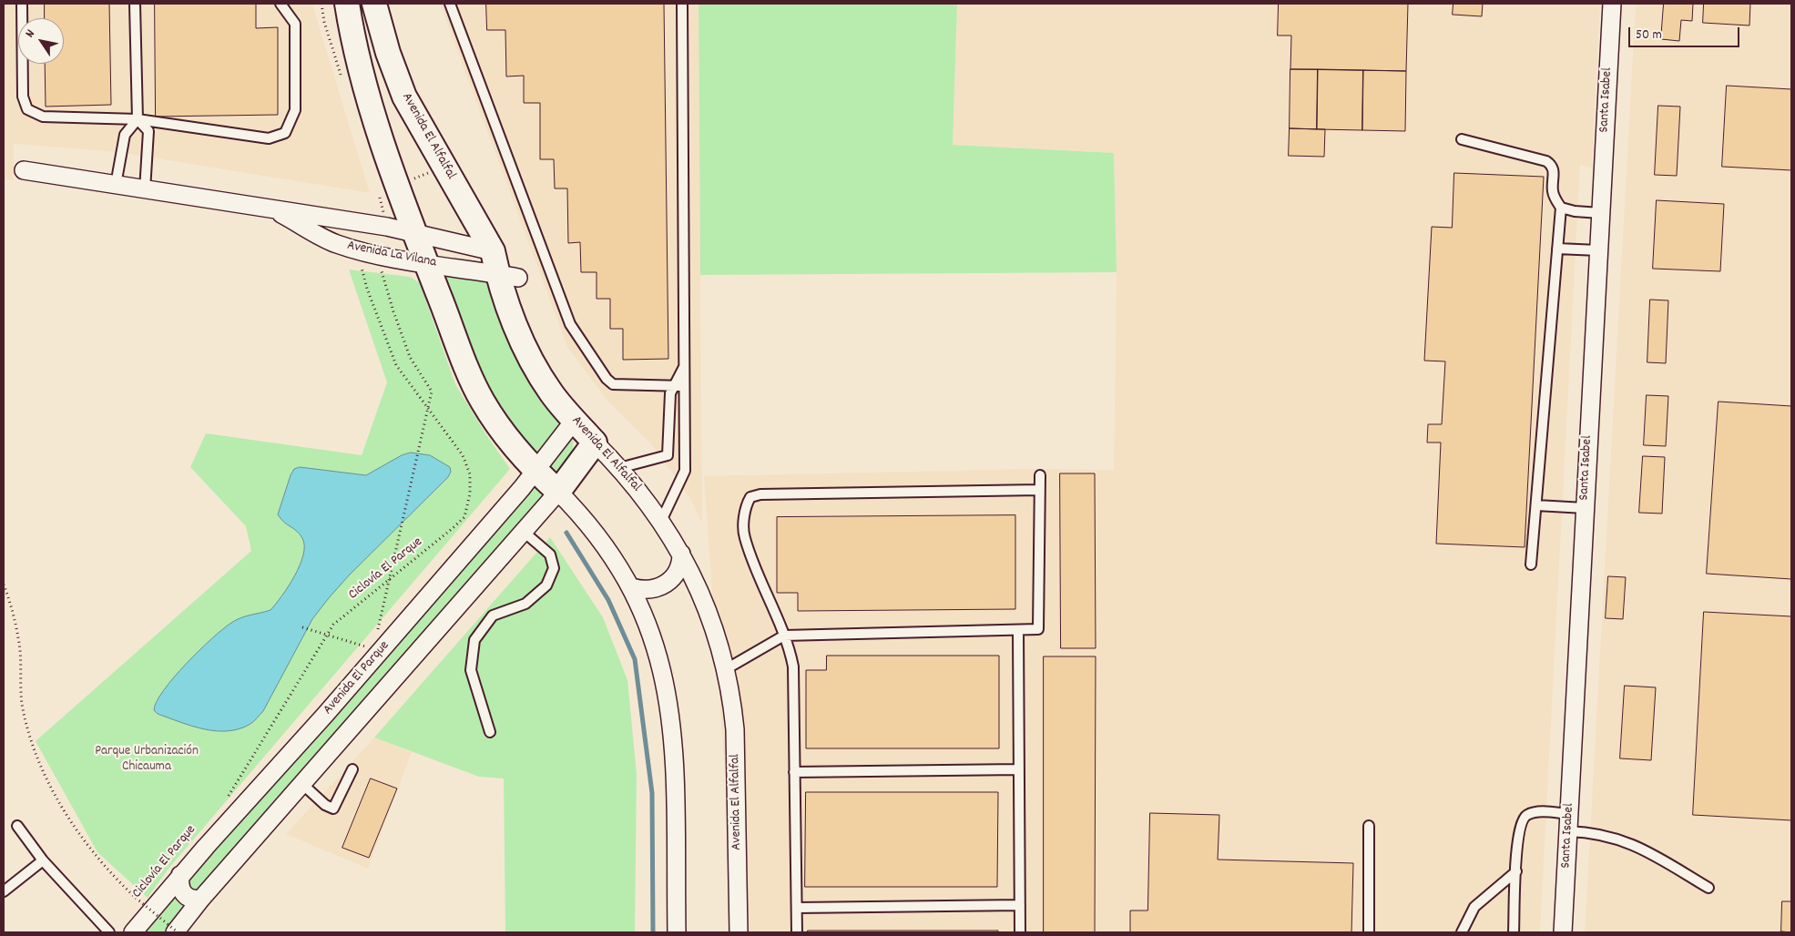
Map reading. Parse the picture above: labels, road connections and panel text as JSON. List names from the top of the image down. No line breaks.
{"streets":{"street":["Santa Isabel","Avenida El Alfalfal","Avenida La Vilana","Avenida El Parque"],"path":["Ciclovía El Parque"]},"crossings":[["Avenida El Alfalfal","Avenida La Vilana"],["Avenida El Alfalfal","Avenida El Parque"],["Avenida La Vilana","Ciclovía El Parque"]],"parks":["Parque Urbanización Chicauma"],"scale_bar":"50 m","north":"top left"}
